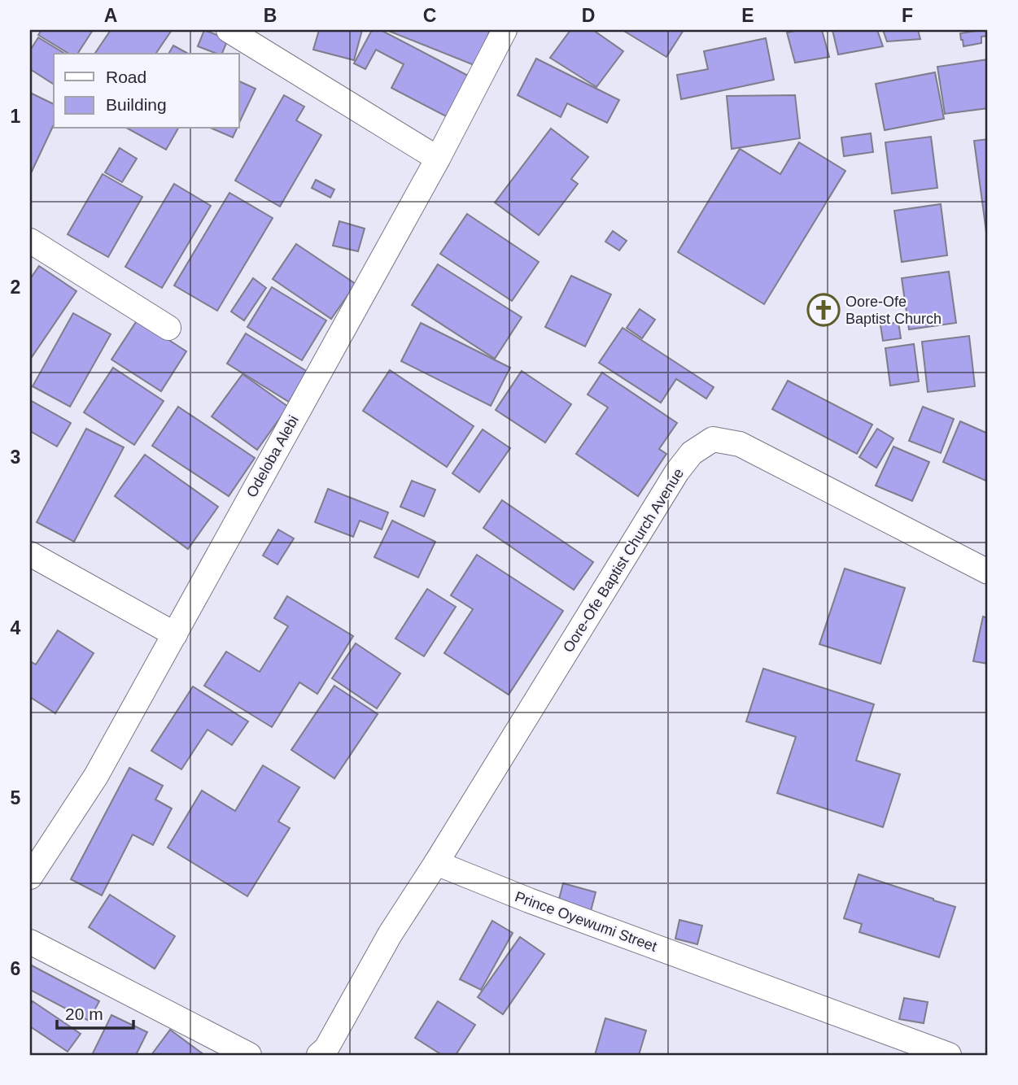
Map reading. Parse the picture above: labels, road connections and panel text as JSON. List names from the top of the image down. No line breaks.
{"streets":{"street":["Odeloba Alebi","Oore-Ofe Baptist Church Avenue","Prince Oyewumi Street"]},"crossings":[["Oore-Ofe Baptist Church Avenue","Prince Oyewumi Street"]],"places":{"church":["Oore-Ofe Baptist Church"]},"legend":["Road","Building"],"scale_bar":"20 m","grid":{"columns":["A","B","C","D","E","F"],"rows":["1","2","3","4","5","6"]}}
